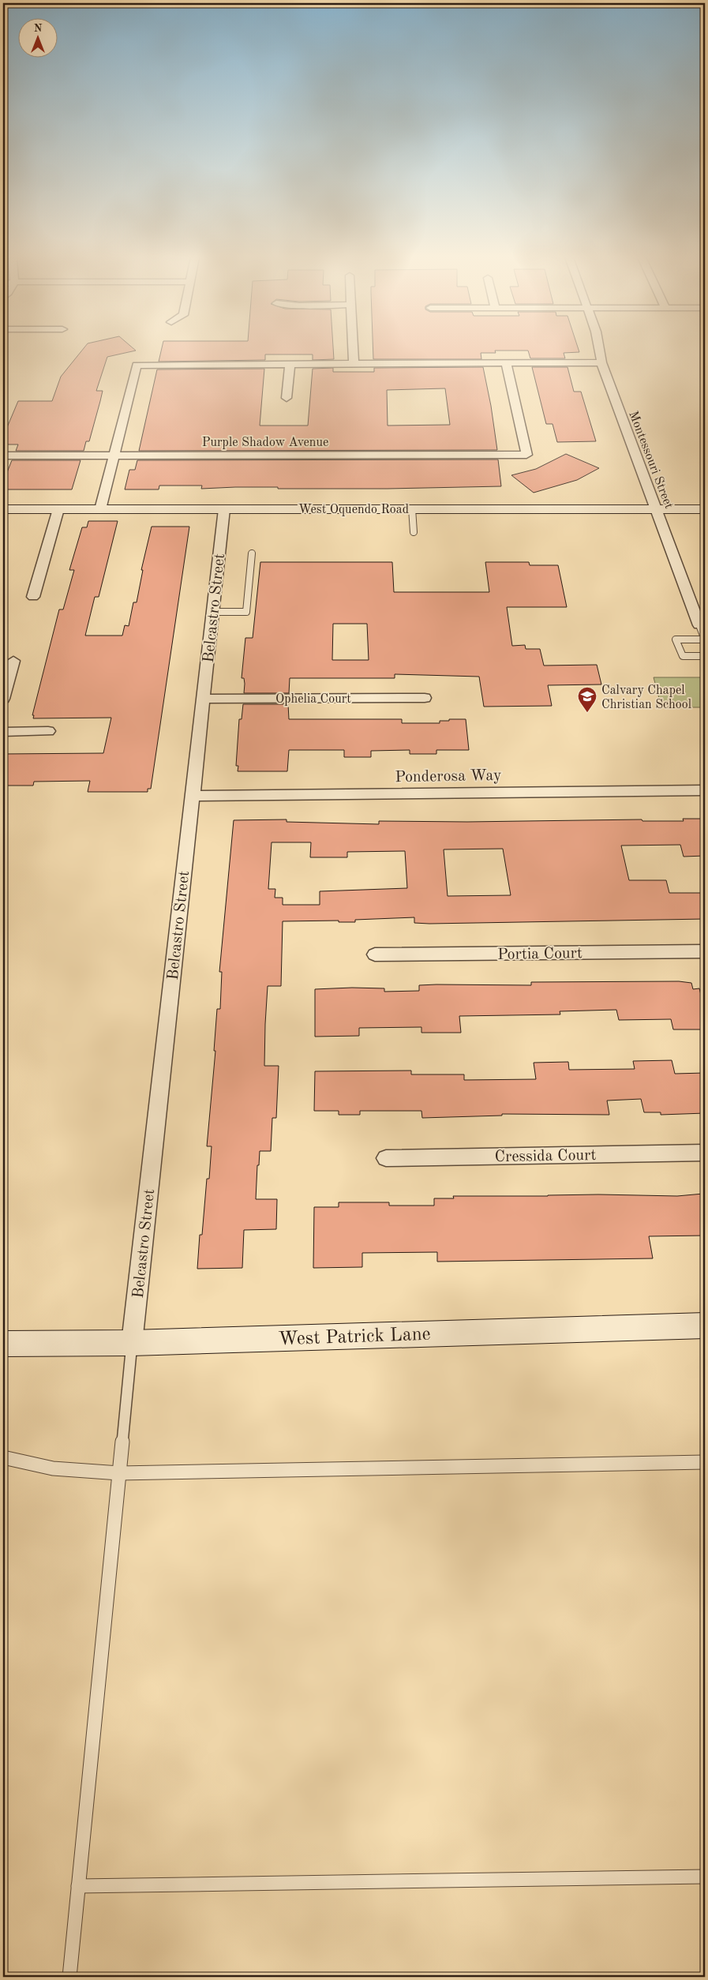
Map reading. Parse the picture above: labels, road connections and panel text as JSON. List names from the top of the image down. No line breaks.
{"streets":{"street":["Purple Shadow Avenue","Montessouri Street","West Oquendo Road","Belcastro Street","Ophelia Court","Ponderosa Way","Portia Court","Cressida Court","West Patrick Lane"]},"crossings":[["Montessouri Street","West Oquendo Road"],["West Oquendo Road","Belcastro Street"],["Belcastro Street","Ophelia Court"],["Belcastro Street","Ponderosa Way"],["Belcastro Street","West Patrick Lane"]],"places":{"school or university":["Calvary Chapel Christian School"]},"north":"top"}
